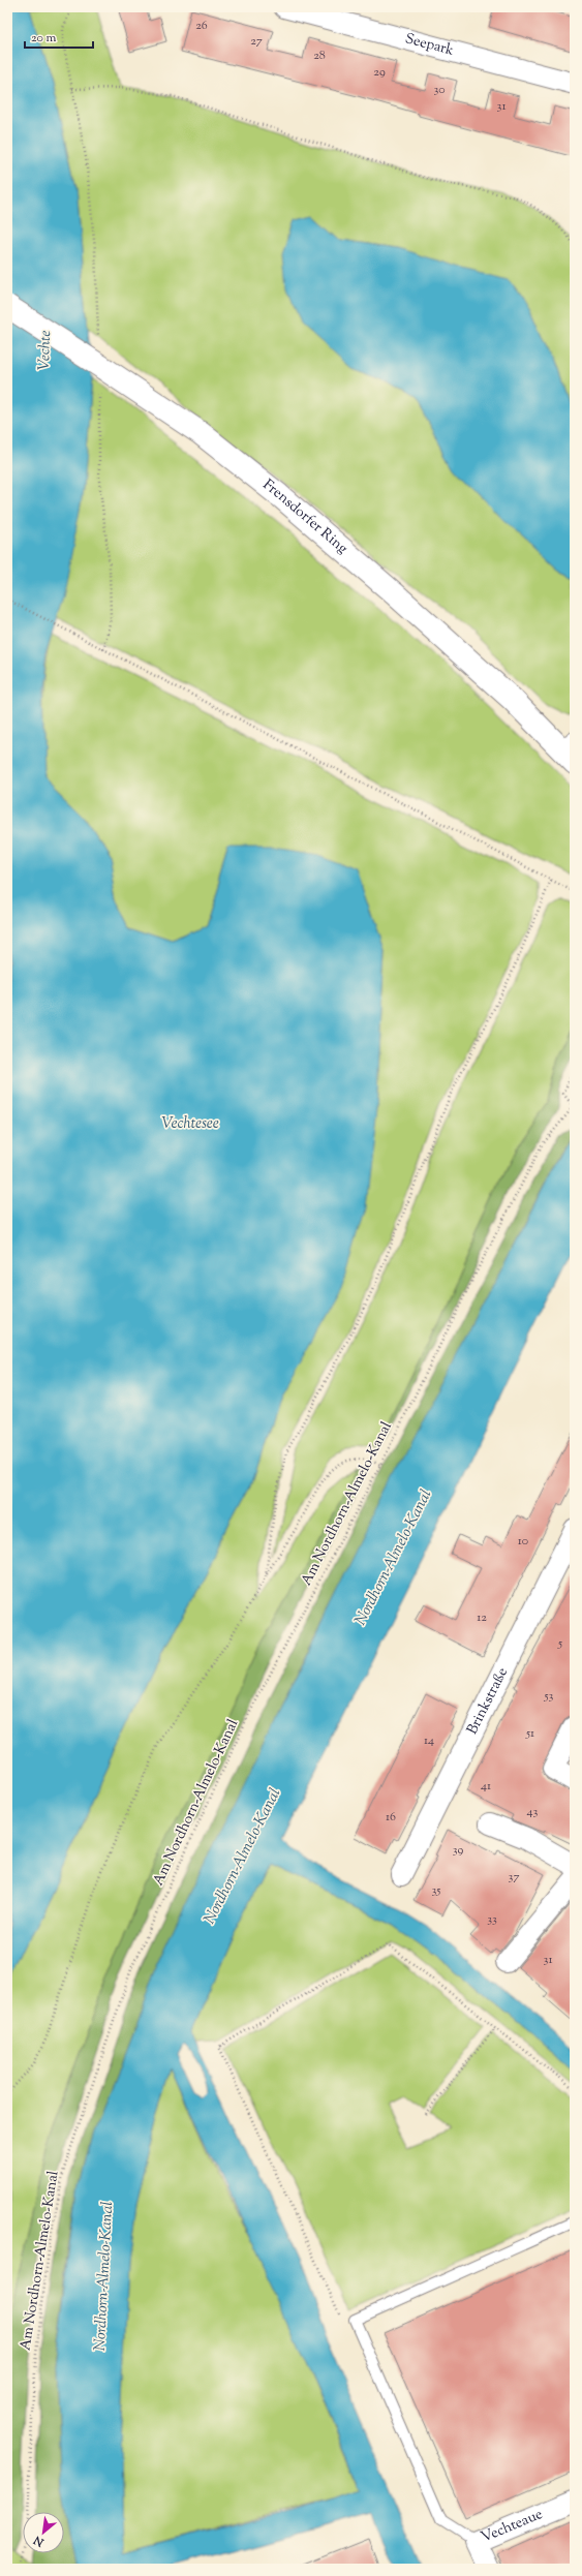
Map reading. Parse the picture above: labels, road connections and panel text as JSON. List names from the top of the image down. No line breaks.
{"streets":{"street":["Seepark","Frensdorfer Ring","Brinkstraße","Vechteaue"],"path":["Am Nordhorn-Almelo-Kanal"]},"water":["Vechte","Vechtesee","Nordhorn-Almelo-Kanal"],"house_numbers":["26","27","28","29","30","31","10","12","5","53","51","14","41","43","16","39","37","35","33","31"],"scale_bar":"20 m","north":"bottom left"}
